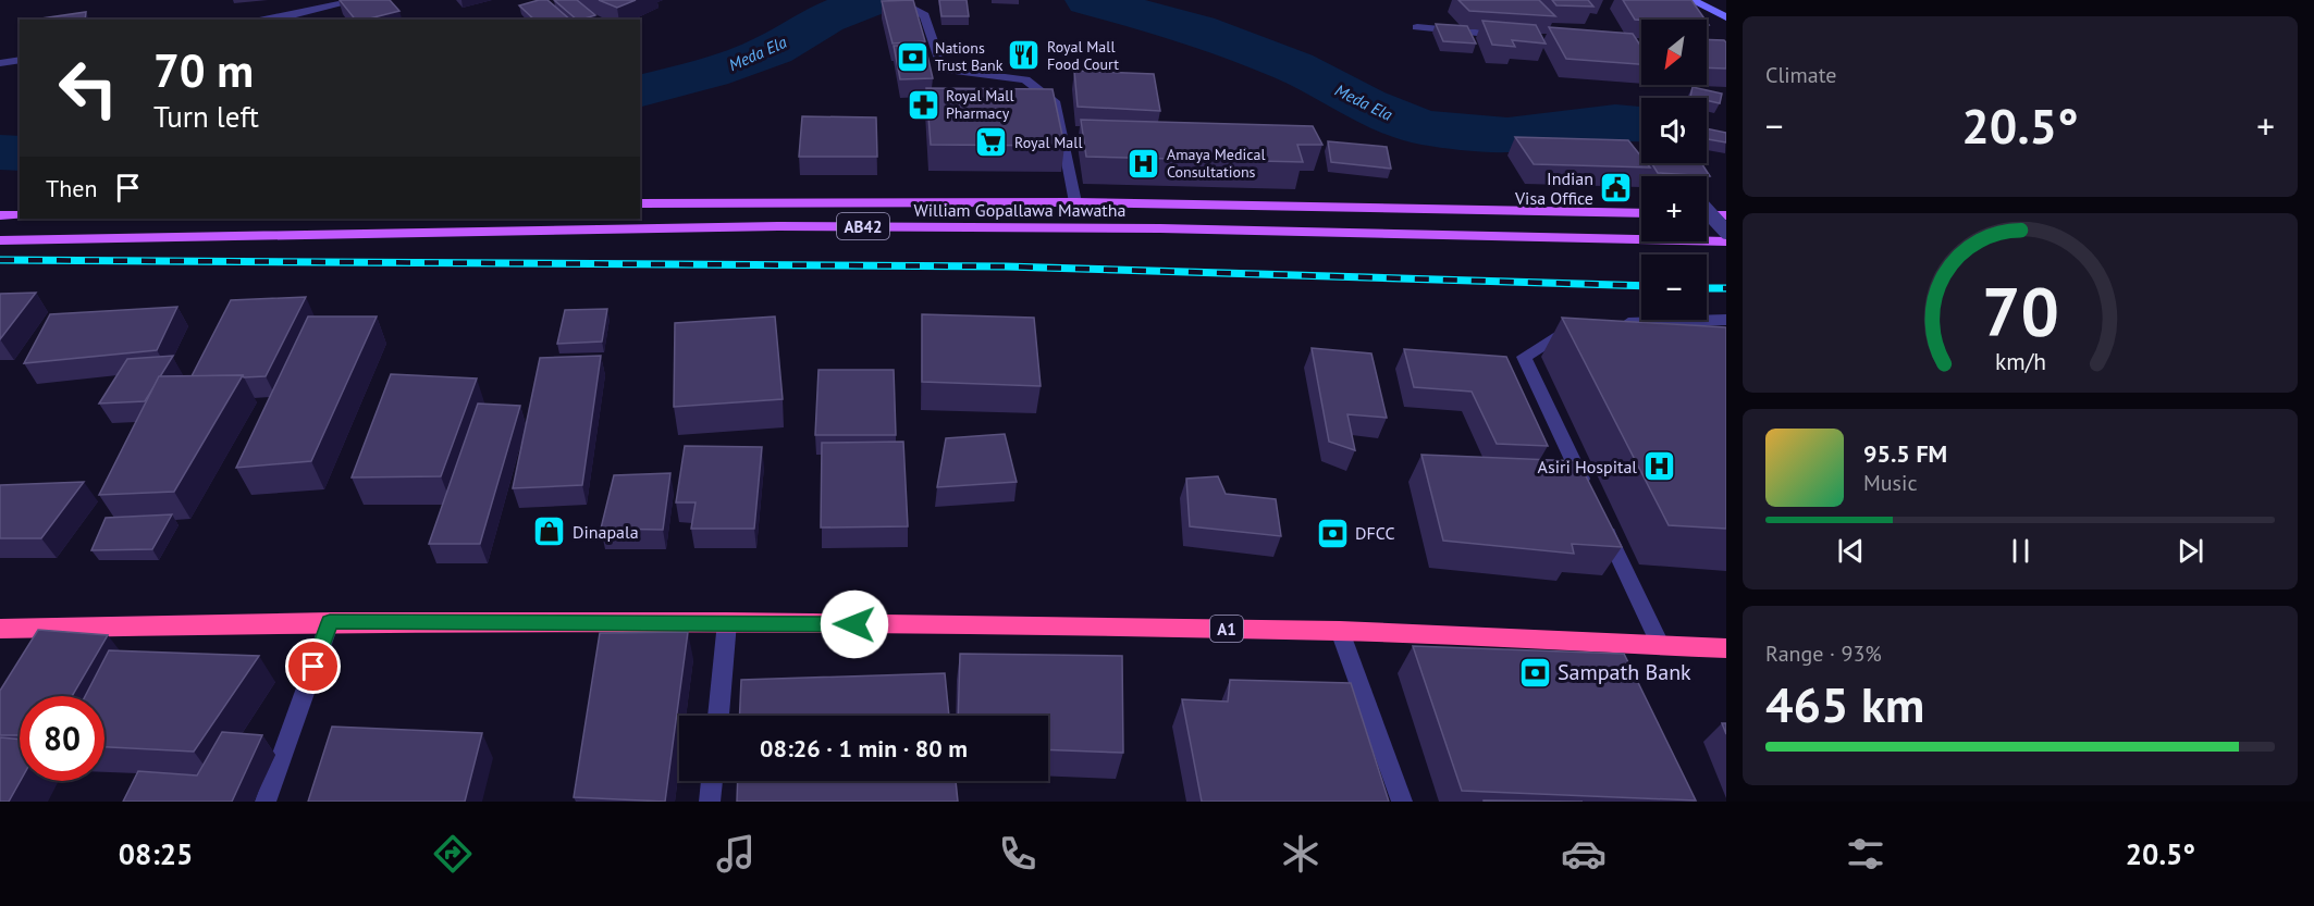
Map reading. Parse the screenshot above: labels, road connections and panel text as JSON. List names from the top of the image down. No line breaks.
{"streets":{"highway":["A1"],"main road":["William Gopallawa Mawatha","AB42"]},"water":["Meda Ela"],"places":{"restaurant":["Royal Mall Food Court"],"bank":["Nations Trust Bank","DFCC","Sampath Bank"],"pharmacy":["Royal Mall Pharmacy"],"supermarket":["Royal Mall"],"hospital":["Amaya Medical Consultations","Asiri Hospital"],"public building":["Indian Visa Office"],"shop":["Dinapala"]},"north":"bottom left","page":{"tile":["Climate",["Range · 93%","465 km"]],"map_buttons":["+","−"],"turn":["70 m","Turn left"],"heat":["−","20.5°","+"],"then":"Then","song":["95.5 FM","Music"],"limit":"80","trip":"08:26 · 1 min · 80 m","tabs":["08:25","20.5°"],"gauge":["70","km/h"]}}
